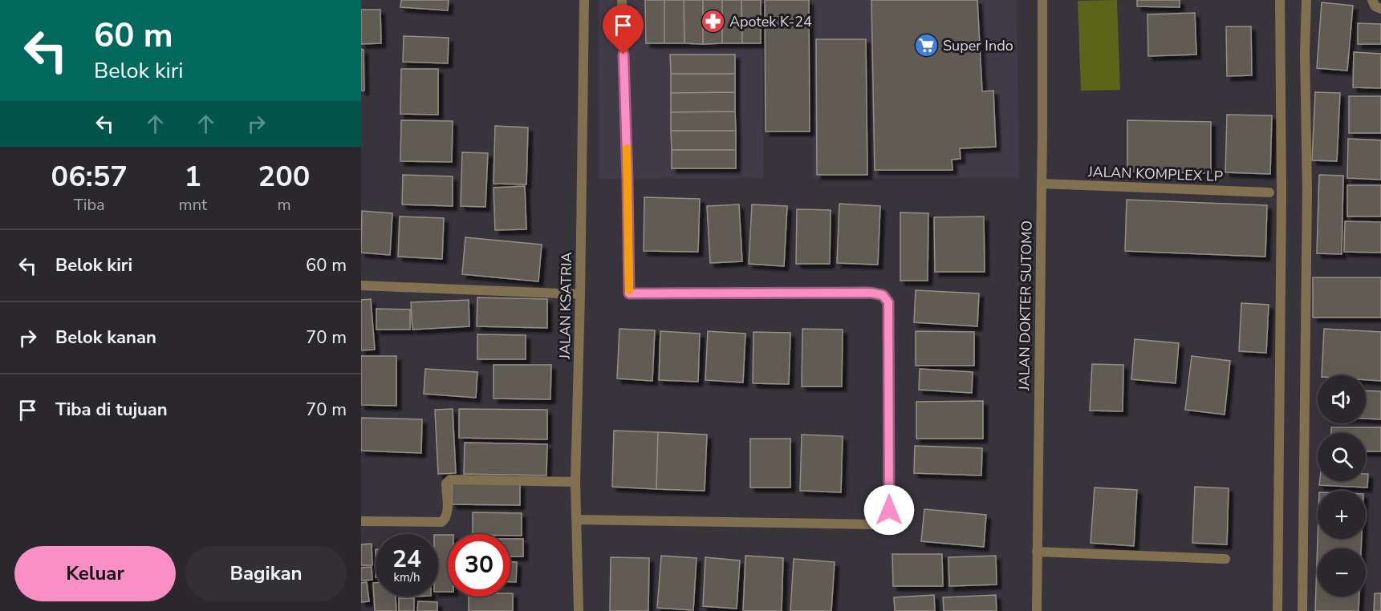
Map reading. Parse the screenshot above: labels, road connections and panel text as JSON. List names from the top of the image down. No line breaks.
{"streets":{"street":["JALAN KOMPLEX LP","JALAN KSATRIA","JALAN DOKTER SUTOMO"]},"crossings":[["JALAN KOMPLEX LP","JALAN DOKTER SUTOMO"]],"places":{"pharmacy":["Apotek K-24"],"supermarket":["Super Indo"]},"page":{"turn":["60 m","Belok kiri"],"eta":["06:57","Tiba","1","mnt","200","m"],"list":[{"name":"Belok kiri","value":"60 m"},{"name":"Belok kanan","value":"70 m"},{"name":"Tiba di tujuan","value":"70 m"}],"map_buttons":["+","−"],"speed":"24 km/h","limit":"30","buttons":["Keluar","Bagikan"]}}
